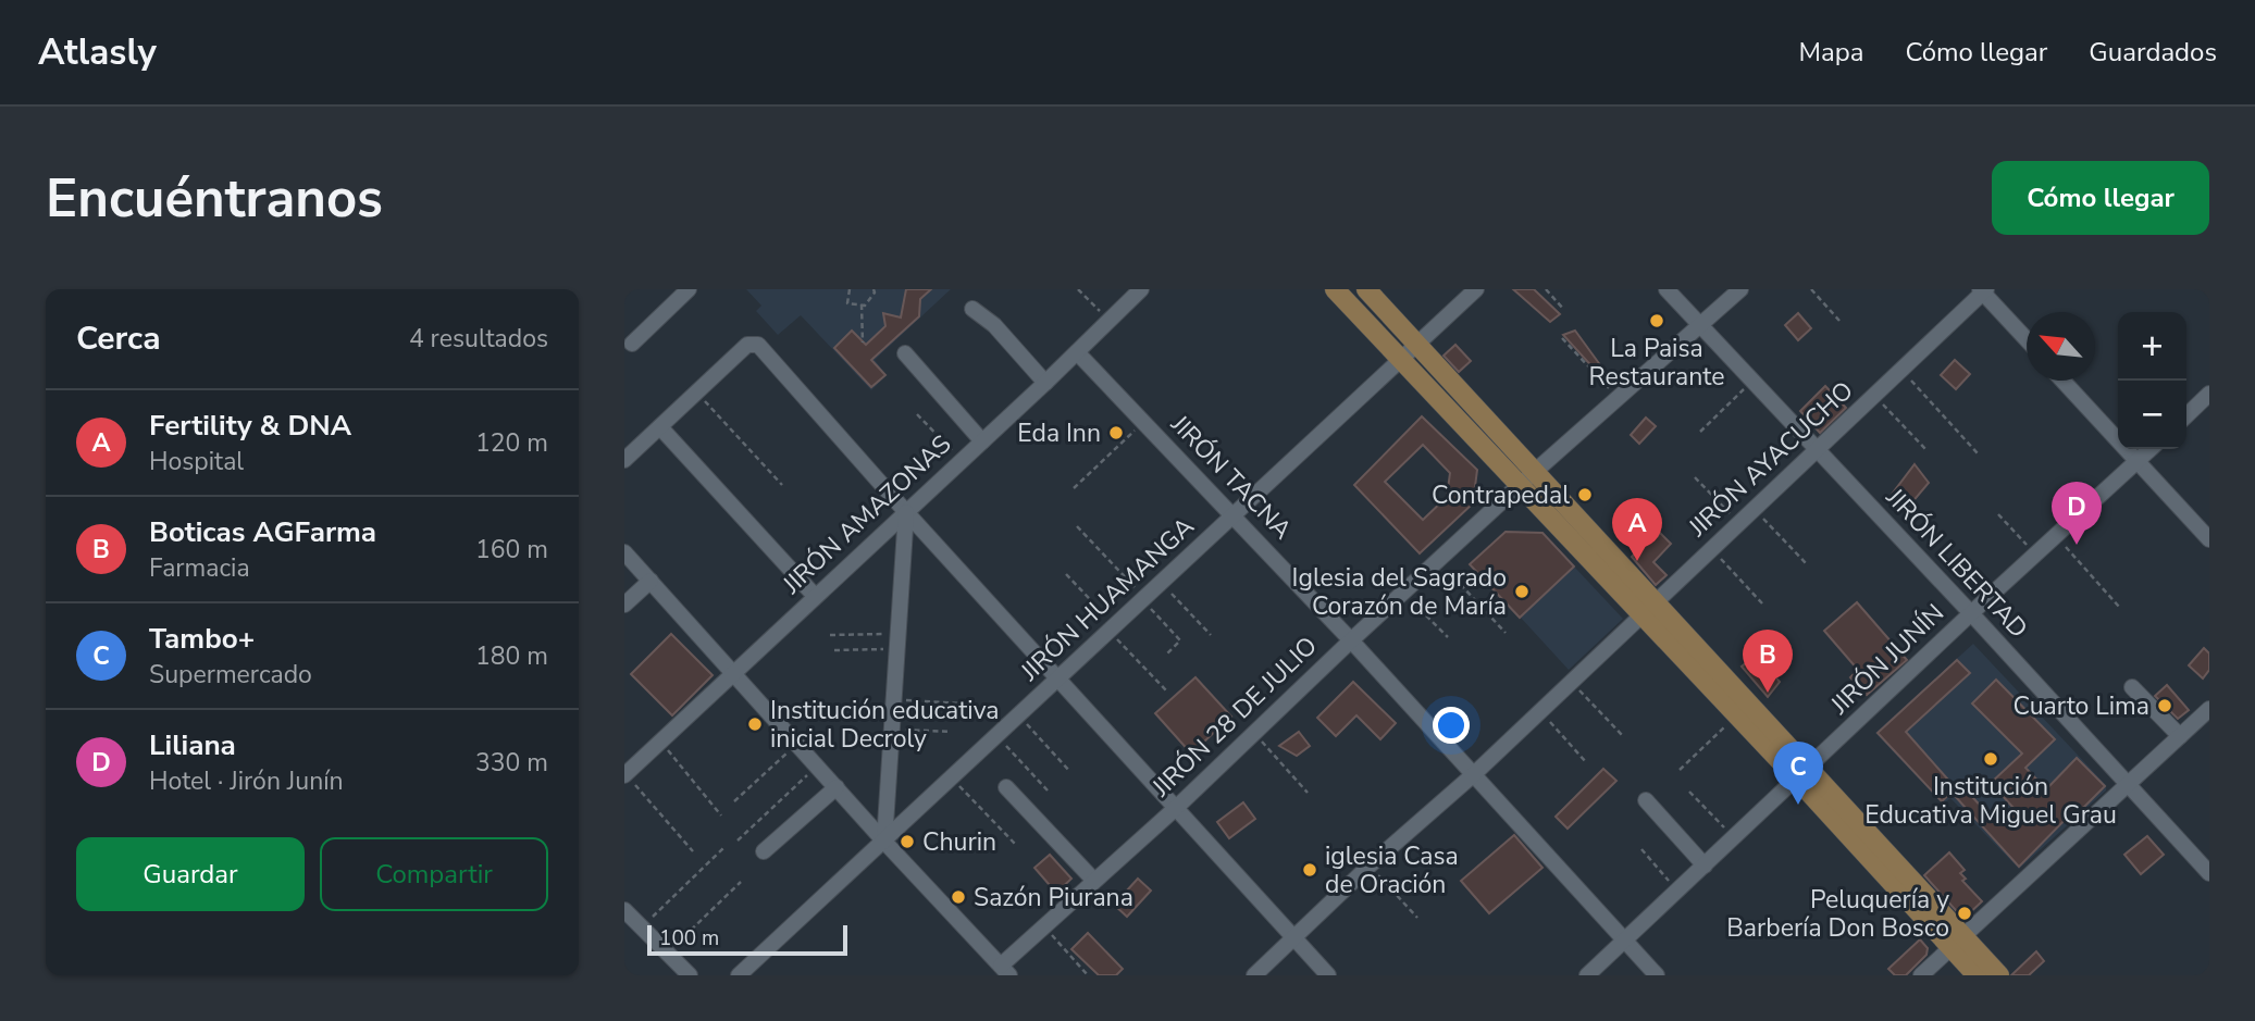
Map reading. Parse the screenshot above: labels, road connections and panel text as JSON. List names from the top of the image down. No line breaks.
{"streets":{"street":["JIRÓN AYACUCHO","JIRÓN TACNA","JIRÓN AMAZONAS","JIRÓN LIBERTAD","JIRÓN HUAMANGA","JIRÓN JUNÍN","JIRÓN 28 DE JULIO"]},"crossings":[["JIRÓN AYACUCHO","JIRÓN TACNA"],["JIRÓN AYACUCHO","JIRÓN LIBERTAD"],["JIRÓN TACNA","JIRÓN AMAZONAS"],["JIRÓN TACNA","JIRÓN HUAMANGA"],["JIRÓN TACNA","JIRÓN JUNÍN"],["JIRÓN TACNA","JIRÓN 28 DE JULIO"],["JIRÓN LIBERTAD","JIRÓN JUNÍN"],["JIRÓN LIBERTAD","JIRÓN 28 DE JULIO"]],"places":["La Paisa Restaurante","Eda Inn","Contrapedal","Iglesia del Sagrado Corazón de María","Cuarto Lima","Institución educativa inicial Decroly","Institución Educativa Miguel Grau","Churin","iglesia Casa de Oración","Sazón Piurana","Peluquería y Barbería Don Bosco"],"scale_bar":"100 m","north":"top left","page":{"header":"Atlasly","nav":["Mapa","Cómo llegar","Guardados"],"buttons":["Cómo llegar",["Guardar","Compartir"]],"title":"Encuéntranos","heading":["Cerca","4 resultados"],"map_buttons":["+","−"],"list":[{"mark":"A","name":"Fertility & DNA","note":"Hospital","value":"120 m"},{"mark":"B","name":"Boticas AGFarma","note":"Farmacia","value":"160 m"},{"mark":"C","name":"Tambo+","note":"Supermercado","value":"180 m"},{"mark":"D","name":"Liliana","note":"Hotel · Jirón Junín","value":"330 m"}],"pins":["D","A","B","C"],"scale":"100 m"}}
